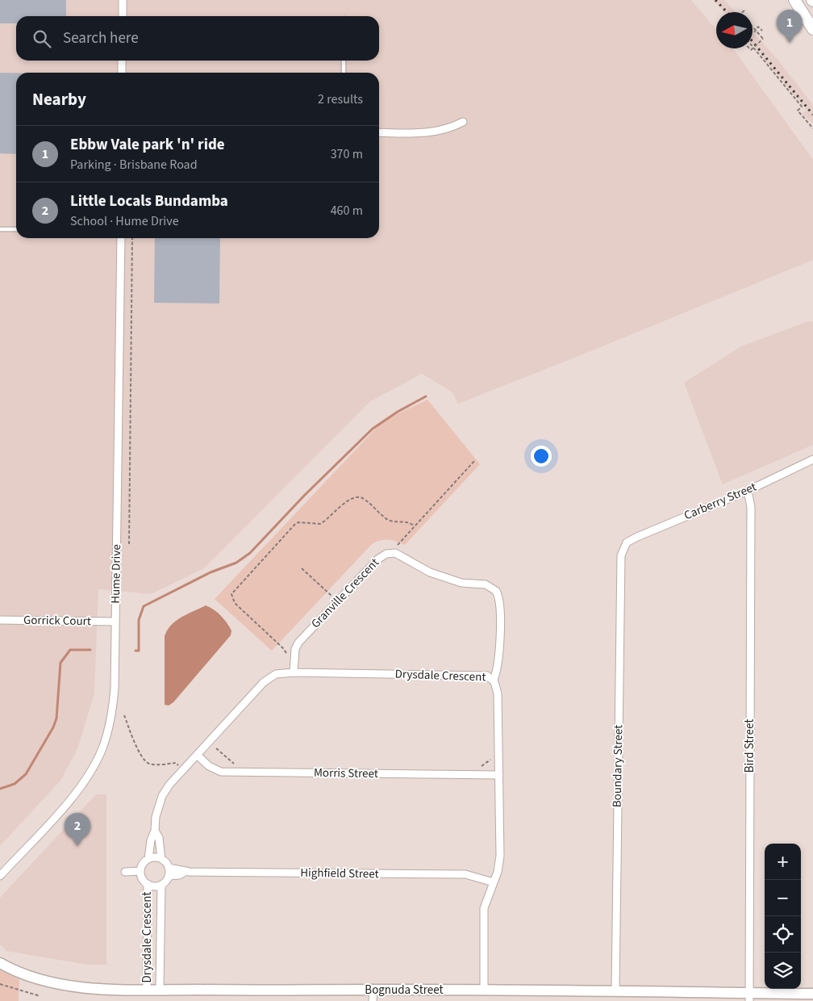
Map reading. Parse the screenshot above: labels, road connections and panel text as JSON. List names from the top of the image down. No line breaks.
{"streets":{"street":["Carberry Street","Hume Drive","Granville Crescent","Gorrick Court","Drysdale Crescent","Bird Street","Boundary Street","Morris Street","Highfield Street","Bognuda Street"]},"crossings":[["Carberry Street","Bird Street"],["Carberry Street","Boundary Street"],["Hume Drive","Gorrick Court"],["Granville Crescent","Drysdale Crescent"],["Drysdale Crescent","Morris Street"],["Drysdale Crescent","Highfield Street"],["Drysdale Crescent","Bognuda Street"],["Bird Street","Bognuda Street"],["Boundary Street","Bognuda Street"]],"north":"left","page":{"pins":["1","2"],"search":"Search here","heading":["Nearby","2 results"],"list":[{"mark":"1","name":"Ebbw Vale park 'n' ride","note":"Parking · Brisbane Road","value":"370 m"},{"mark":"2","name":"Little Locals Bundamba","note":"School · Hume Drive","value":"460 m"}],"map_buttons":["+","−"]}}
